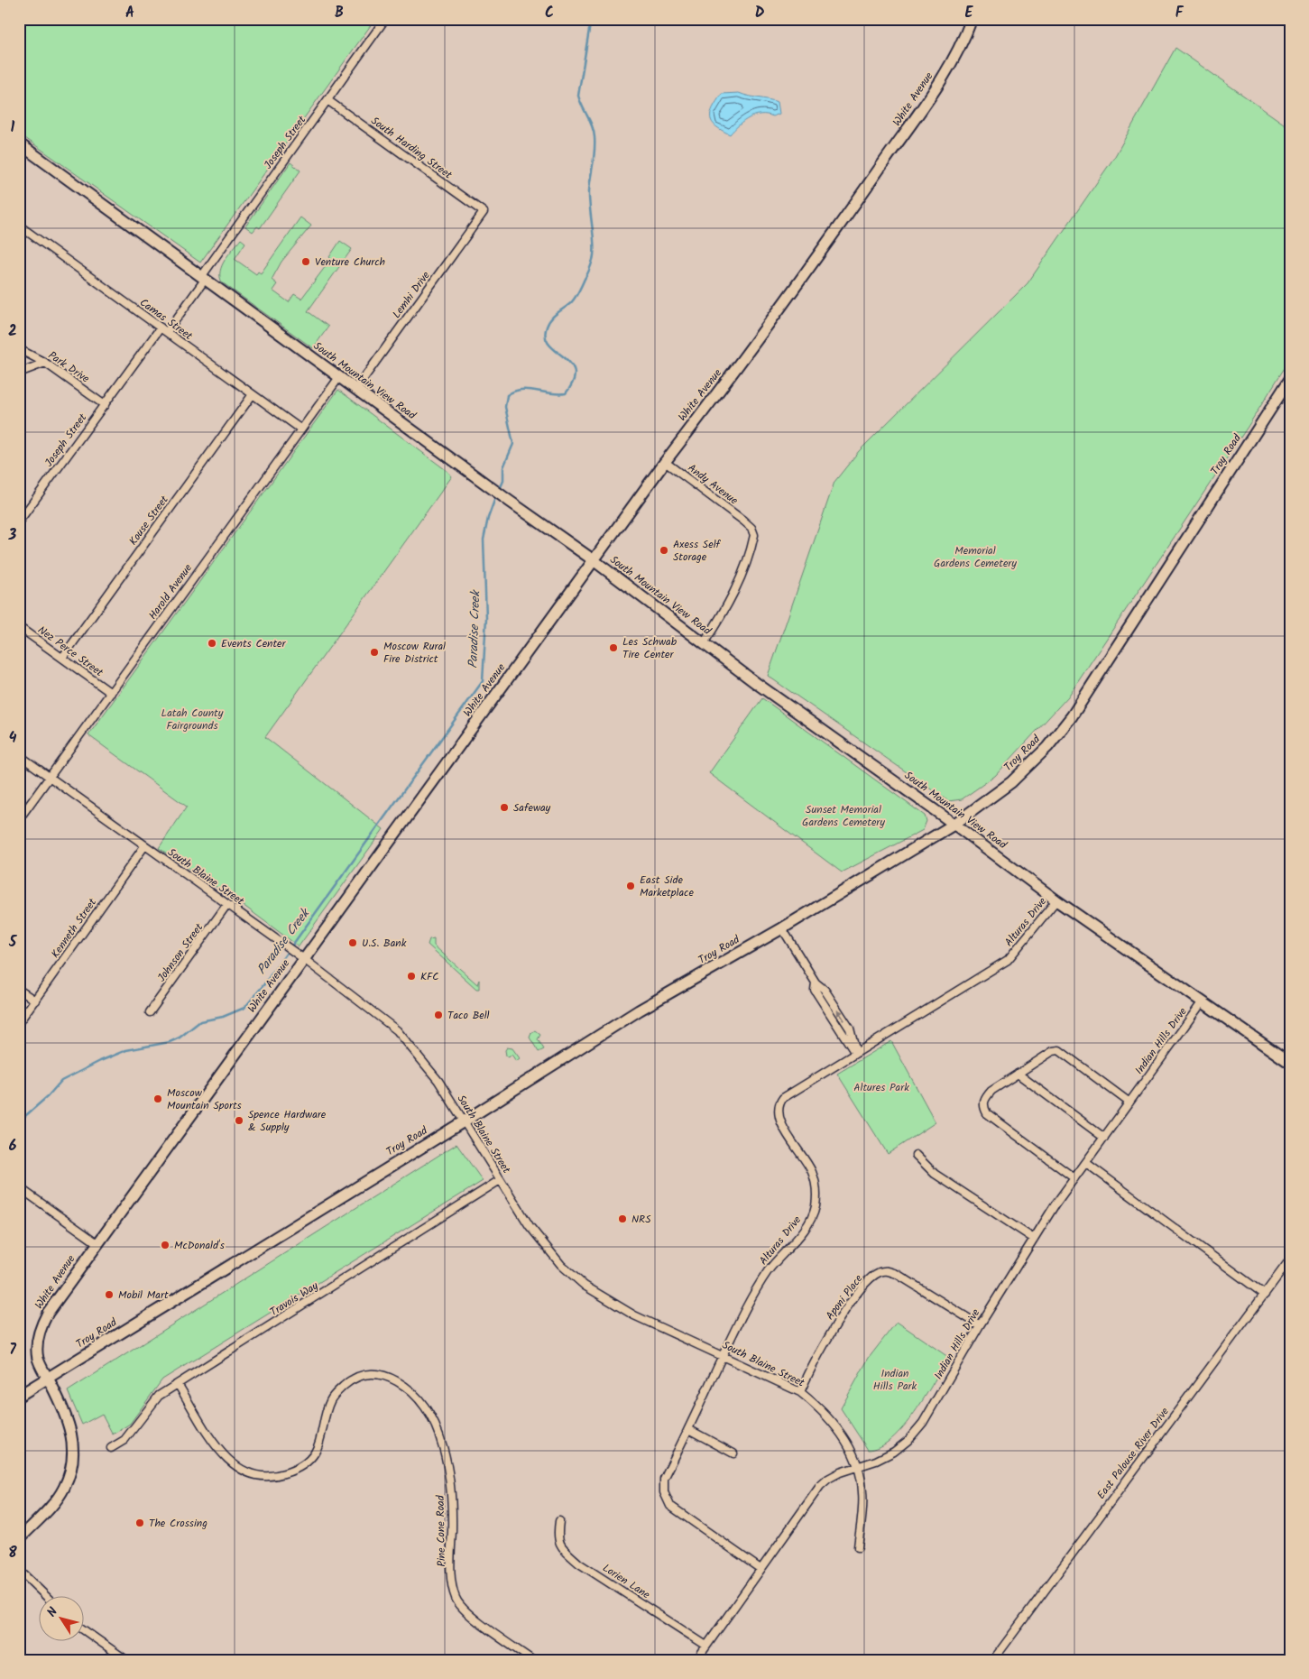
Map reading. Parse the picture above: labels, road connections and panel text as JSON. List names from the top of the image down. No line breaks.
{"streets":{"street":["White Avenue","Joseph Street","South Harding Street","Lemhi Drive","Camas Street","Park Drive","South Mountain View Road","Troy Road","Andy Avenue","Kouse Street","Harold Avenue","Nez Perce Street","South Blaine Street","Alturas Drive","Kenneth Street","Johnson Street","Indian Hills Drive","Aponi Place","Travois Way","East Palouse River Drive","Pine Cone Road","Lorien Lane"]},"crossings":[["White Avenue","South Mountain View Road"],["White Avenue","Troy Road"],["White Avenue","Andy Avenue"],["White Avenue","South Blaine Street"],["Joseph Street","South Harding Street"],["Joseph Street","Camas Street"],["Joseph Street","Park Drive"],["Joseph Street","South Mountain View Road"],["South Harding Street","Lemhi Drive"],["Lemhi Drive","South Mountain View Road"],["Camas Street","Kouse Street"],["Camas Street","Harold Avenue"],["South Mountain View Road","Troy Road"],["South Mountain View Road","Andy Avenue"],["South Mountain View Road","Harold Avenue"],["South Mountain View Road","Alturas Drive"],["South Mountain View Road","Indian Hills Drive"],["Troy Road","South Blaine Street"],["Kouse Street","Nez Perce Street"],["Harold Avenue","Nez Perce Street"],["Harold Avenue","South Blaine Street"],["South Blaine Street","Alturas Drive"],["South Blaine Street","Kenneth Street"],["South Blaine Street","Johnson Street"],["South Blaine Street","Indian Hills Drive"],["South Blaine Street","Aponi Place"],["South Blaine Street","Travois Way"],["Alturas Drive","Indian Hills Drive"],["Indian Hills Drive","Aponi Place"],["Indian Hills Drive","Lorien Lane"],["Travois Way","Pine Cone Road"]],"water":["Paradise Creek"],"parks":["Memorial Gardens Cemetery","Latah County Fairgrounds","Sunset Memorial Gardens Cemetery","Altures Park","Indian Hills Park"],"places":["Venture Church","Axess Self Storage","Events Center","Les Schwab Tire Center","Moscow Rural Fire District","Safeway","East Side Marketplace","U.S. Bank","KFC","Taco Bell","Moscow Mountain Sports","Spence Hardware & Supply","NRS","McDonald's","Mobil Mart","The Crossing"],"north":"top left","grid":{"columns":["A","B","C","D","E","F"],"rows":["1","2","3","4","5","6","7","8"]}}
